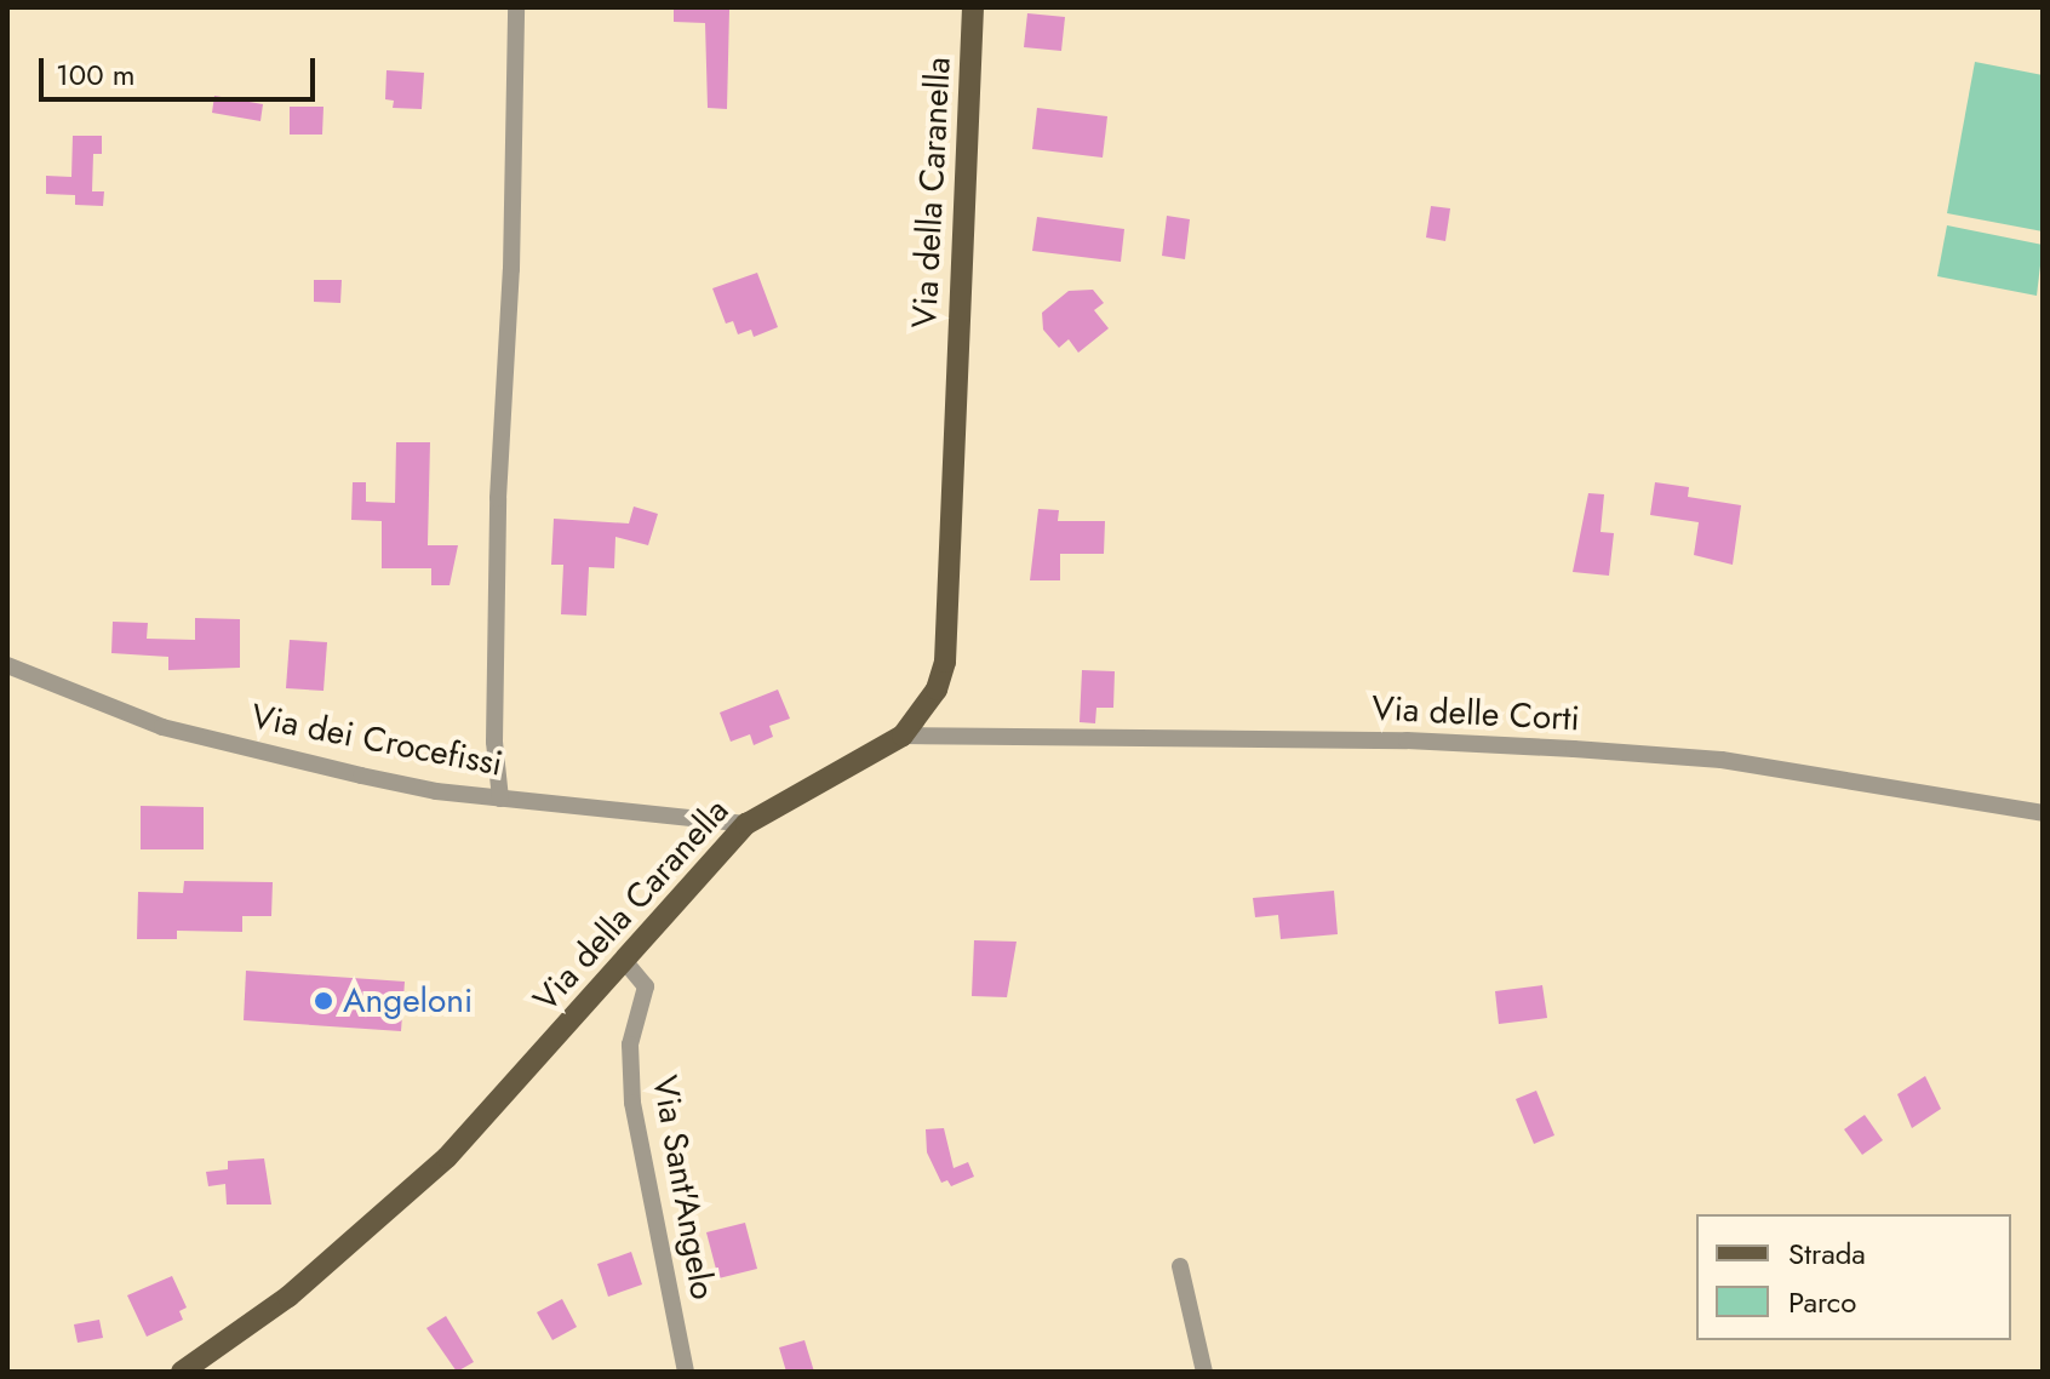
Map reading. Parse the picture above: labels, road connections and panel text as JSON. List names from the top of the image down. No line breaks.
{"streets":{"main road":["Via della Caranella"],"street":["Via delle Corti","Via dei Crocefissi","Via Sant'Angelo"]},"crossings":[["Via della Caranella","Via delle Corti"],["Via della Caranella","Via dei Crocefissi"],["Via della Caranella","Via Sant'Angelo"]],"places":["Angeloni"],"legend":["Strada","Parco"],"scale_bar":"100 m"}
